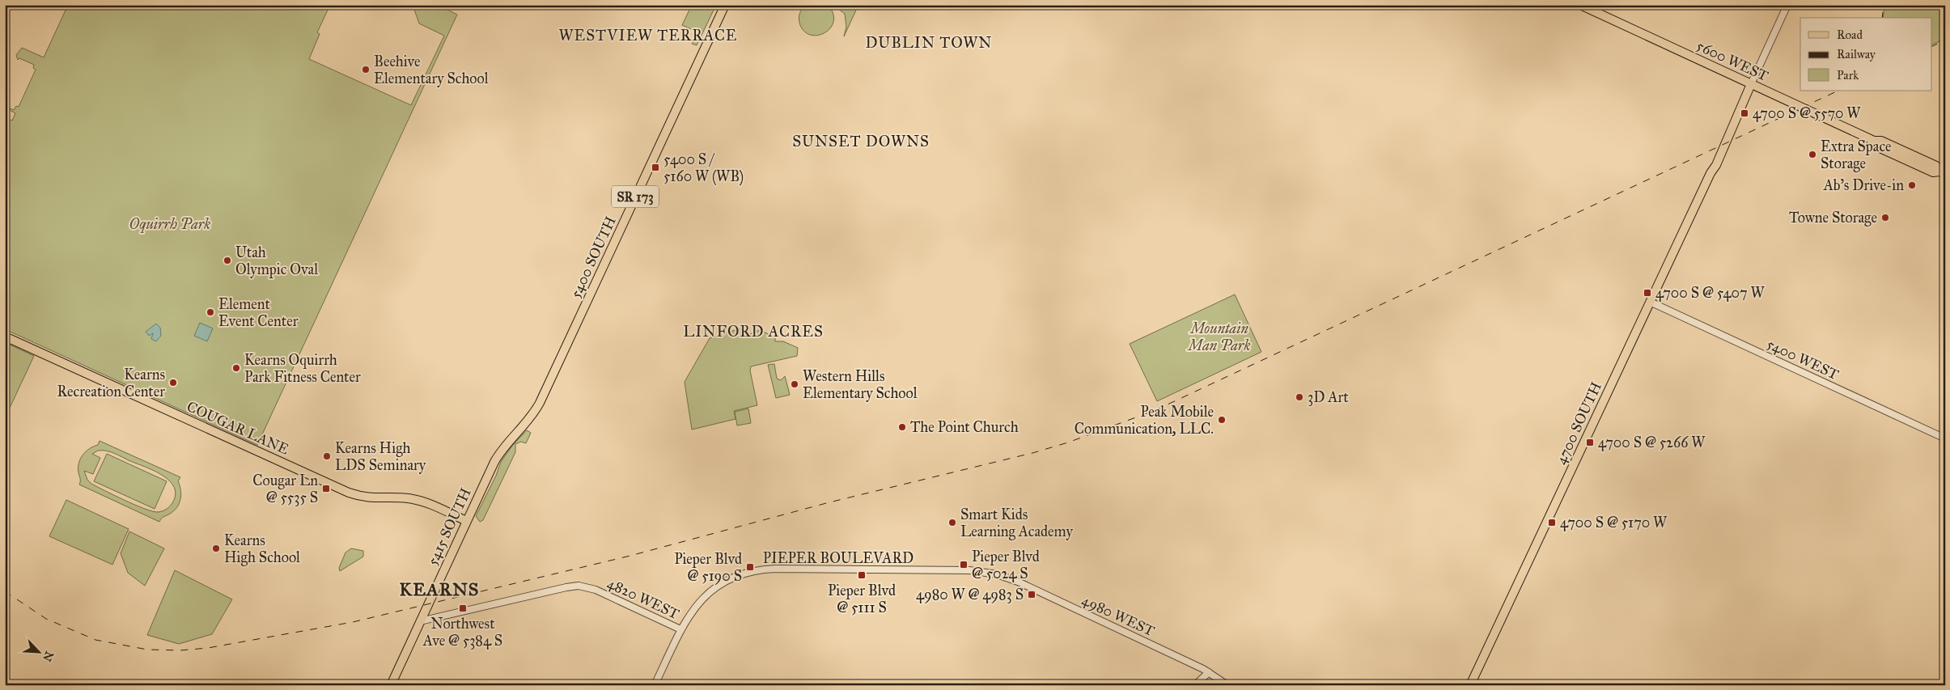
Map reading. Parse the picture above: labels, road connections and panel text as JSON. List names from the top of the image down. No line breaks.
{"streets":{"main road":["5600 WEST","SR 173","5400 SOUTH","4700 SOUTH","COUGAR LANE","5415 SOUTH"],"street":["5400 WEST","PIEPER BOULEVARD","4820 WEST","4980 WEST"]},"crossings":[["5600 WEST","4700 SOUTH"],["5400 SOUTH","5415 SOUTH"],["5400 WEST","4700 SOUTH"],["COUGAR LANE","5415 SOUTH"],["5415 SOUTH","4820 WEST"],["PIEPER BOULEVARD","4820 WEST"],["PIEPER BOULEVARD","4980 WEST"]],"districts":["WESTVIEW TERRACE","DUBLIN TOWN","SUNSET DOWNS","LINFORD ACRES","KEARNS"],"parks":["Oquirrh Park","Mountain Man Park"],"places":{"other":["Beehive Elementary School","Extra Space Storage","Ab's Drive-in","Towne Storage","Utah Olympic Oval","Element Event Center","Kearns Oquirrh Park Fitness Center","Kearns Recreation Center","Western Hills Elementary School","3D Art","Peak Mobile Communication, LLC.","The Point Church","Kearns High LDS Seminary","Smart Kids Learning Academy","Kearns High School"],"transit":["4700 S @ 5570 W","5400 S / 5160 W (WB)","4700 S @ 5407 W","4700 S @ 5266 W","Cougar Ln @ 5535 S","4700 S @ 5170 W","Pieper Blvd @ 5024 S","Pieper Blvd @ 5190 S","Pieper Blvd @ 5111 S","4980 W @ 4983 S","Northwest Ave @ 5384 S"]},"legend":["Road","Railway","Park"],"north":"bottom right"}
